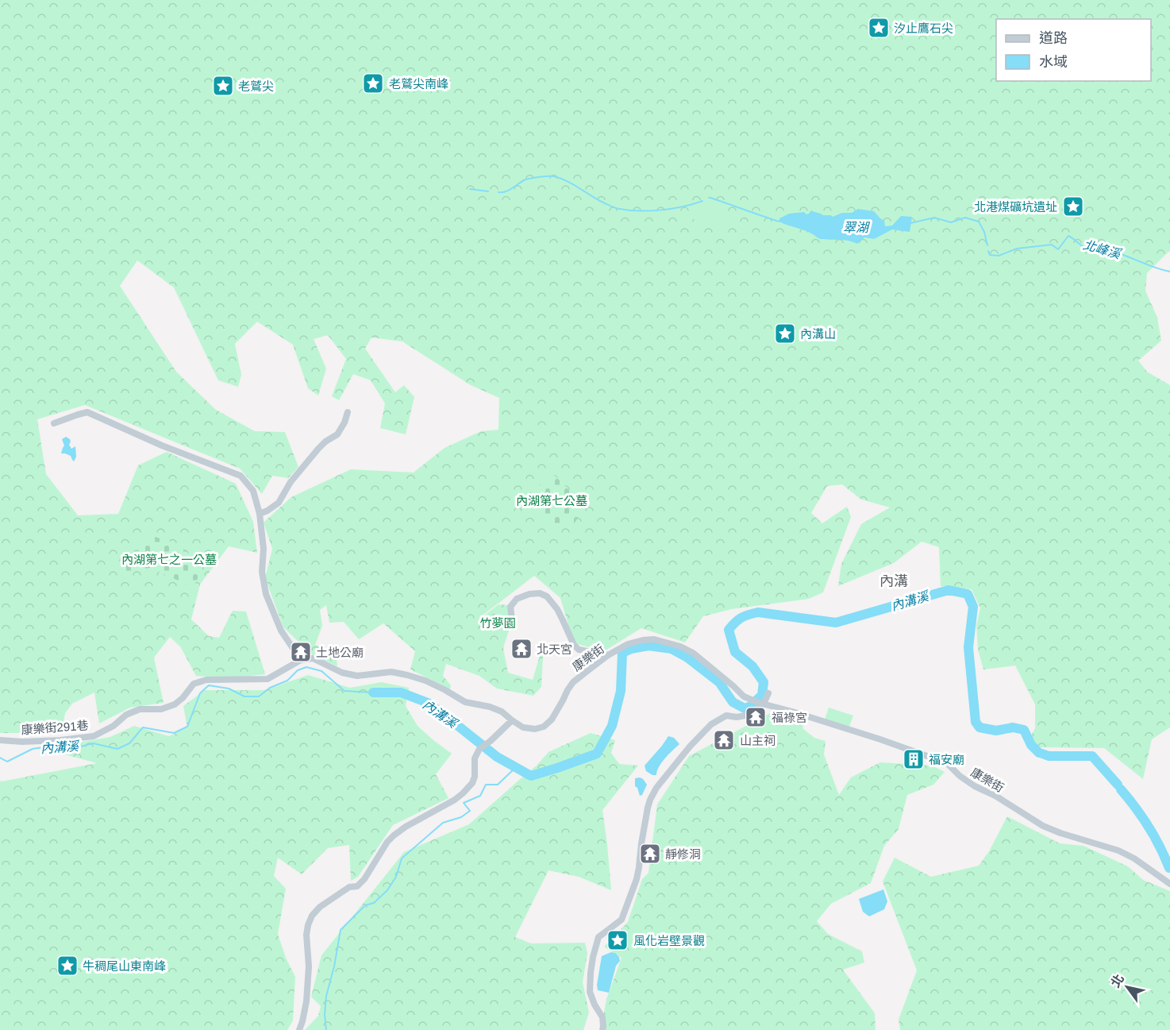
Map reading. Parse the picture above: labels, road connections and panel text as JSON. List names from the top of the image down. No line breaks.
{"streets":{"street":["康樂街","康樂街291巷"]},"crossings":[["康樂街","康樂街291巷"]],"districts":["內溝"],"water":["翠湖","北峰溪","內溝溪"],"parks":["內湖第七公墓","內湖第七之一公墓","竹夢園"],"places":{"place":["汐止鷹石尖","老鷲尖南峰","老鷲尖","北港煤礦坑遺址","內溝山","風化岩壁景觀","牛稠尾山東南峰"],"temple":["北天宮","土地公廟","福祿宮","山主祠","靜修洞"],"building":["福安廟"]},"legend":["道路","水域"],"north":"top left"}
